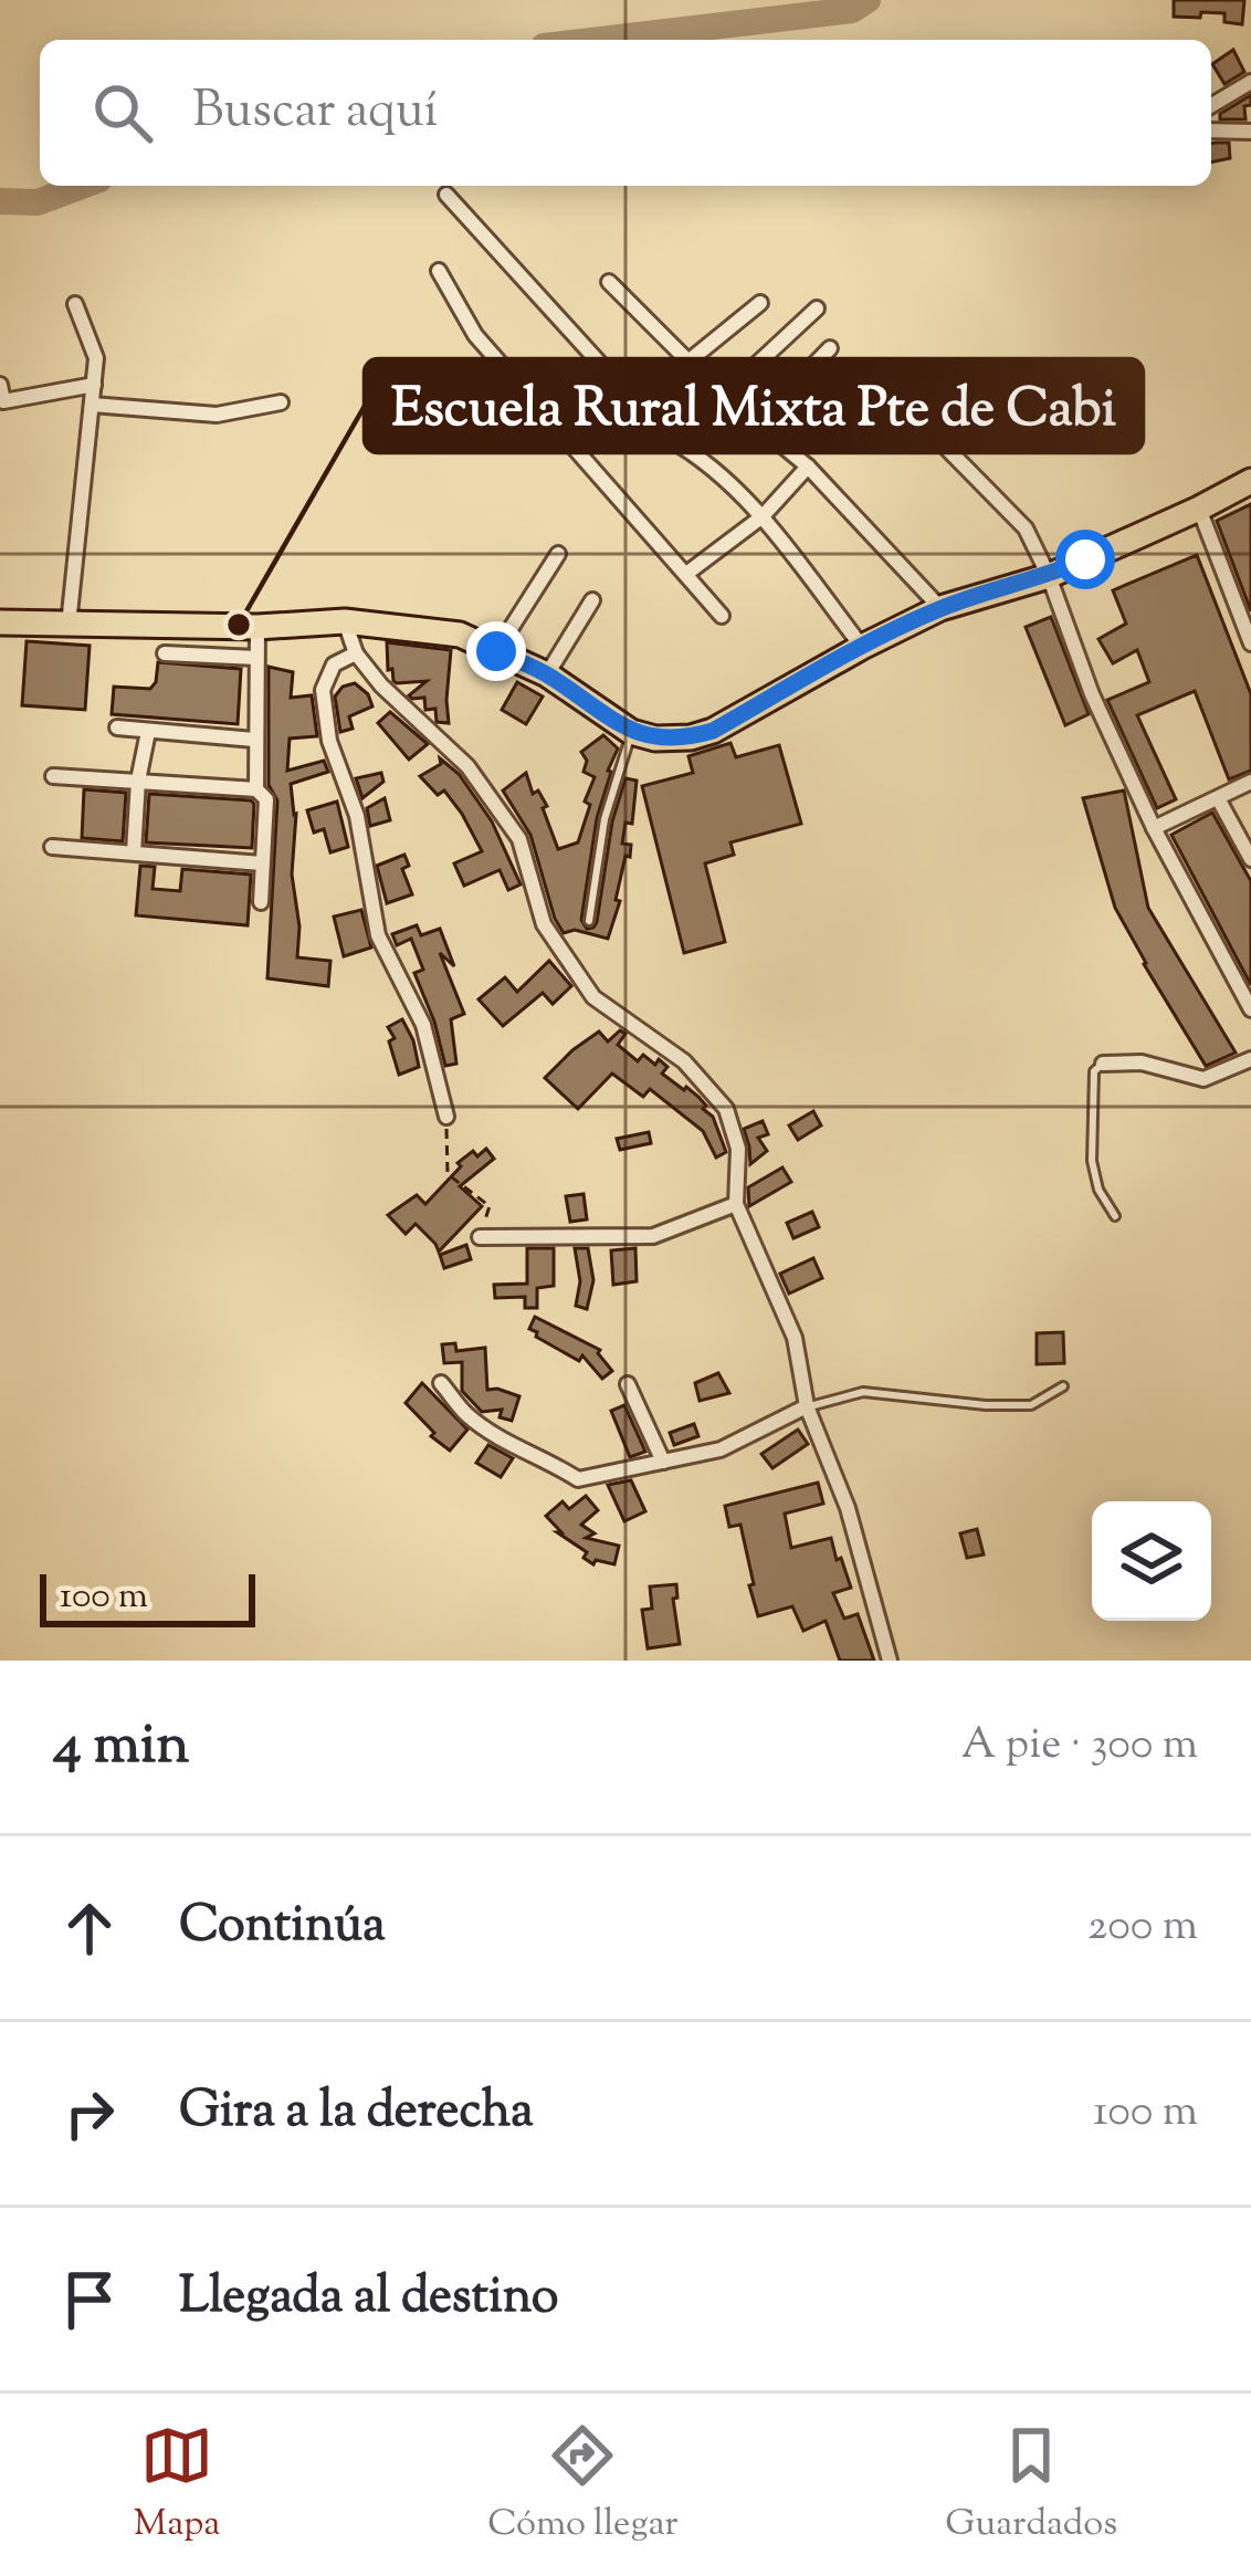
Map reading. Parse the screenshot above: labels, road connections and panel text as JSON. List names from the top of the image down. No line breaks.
{"places":["Escuela Rural Mixta Pte de Cabi"],"scale_bar":"100 m","page":{"search":"Buscar aquí","scale":"100 m","heading":["4 min","A pie · 300 m"],"list":[["Continúa","200 m"],["Gira a la derecha","100 m"],"Llegada al destino"],"nav":["Mapa","Cómo llegar","Guardados"]}}
